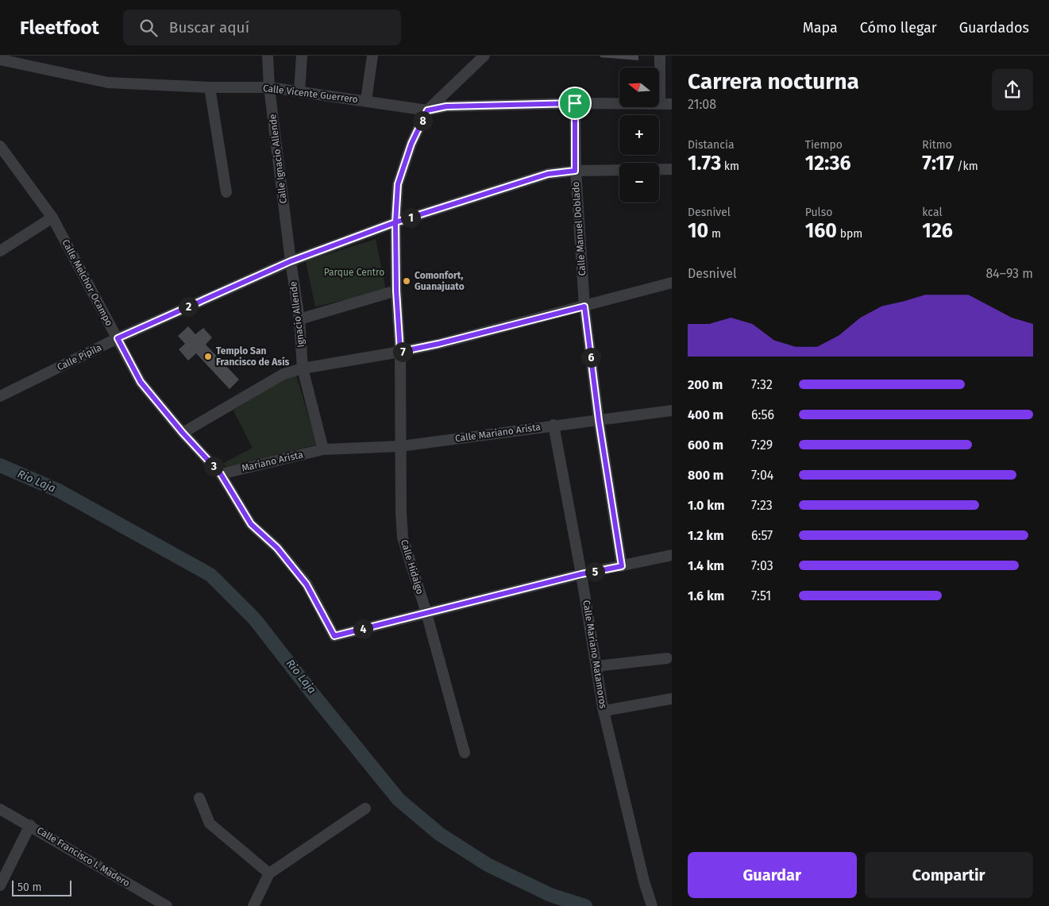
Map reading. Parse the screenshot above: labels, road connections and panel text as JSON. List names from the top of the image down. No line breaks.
{"streets":{"street":["Calle Vicente Guerrero","Calle Ignacio Allende","Calle Manuel Doblado","Calle Melchor Ocampo","Ignacio Allende","Calle Pípila","Calle Mariano Arista","Mariano Arista","Calle Hidalgo","Calle Mariano Matamoros","Calle Francisco I. Madero"]},"crossings":[["Calle Vicente Guerrero","Calle Ignacio Allende"],["Calle Vicente Guerrero","Calle Manuel Doblado"],["Calle Vicente Guerrero","Calle Hidalgo"],["Calle Ignacio Allende","Ignacio Allende"],["Calle Ignacio Allende","Calle Pípila"],["Calle Manuel Doblado","Calle Pípila"],["Calle Manuel Doblado","Calle Mariano Arista"],["Calle Melchor Ocampo","Calle Pípila"],["Calle Melchor Ocampo","Mariano Arista"],["Calle Melchor Ocampo","Calle Hidalgo"],["Ignacio Allende","Calle Pípila"],["Ignacio Allende","Calle Mariano Arista"],["Ignacio Allende","Mariano Arista"],["Calle Pípila","Calle Hidalgo"],["Calle Mariano Arista","Mariano Arista"],["Calle Mariano Arista","Calle Hidalgo"],["Calle Mariano Arista","Calle Mariano Matamoros"]],"water":["Rio Laja"],"parks":["Parque Centro"],"places":["Comonfort, Guanajuato","Templo San Francisco de Asís"],"scale_bar":"50 m","north":"left","page":{"header":"Fleetfoot","search":"Buscar aquí","nav":["Mapa","Cómo llegar","Guardados"],"heading":["Carrera nocturna","21:08"],"map_buttons":["+","−"],"pins":["8","1","2","7","6","3","5","4"],"stats":[["Distancia","1.73 km"],["Tiempo","12:36"],["Ritmo","7:17 /km"],["Desnivel","10 m"],["Pulso","160 bpm"],["kcal","126"]],"chart":["Desnivel","84–93 m"],"list":[{"name":"200 m","note":"7:32"},{"name":"400 m","note":"6:56"},{"name":"600 m","note":"7:29"},{"name":"800 m","note":"7:04"},{"name":"1.0 km","note":"7:23"},{"name":"1.2 km","note":"6:57"},{"name":"1.4 km","note":"7:03"},{"name":"1.6 km","note":"7:51"}],"buttons":["Guardar","Compartir"],"scale":"50 m"}}
